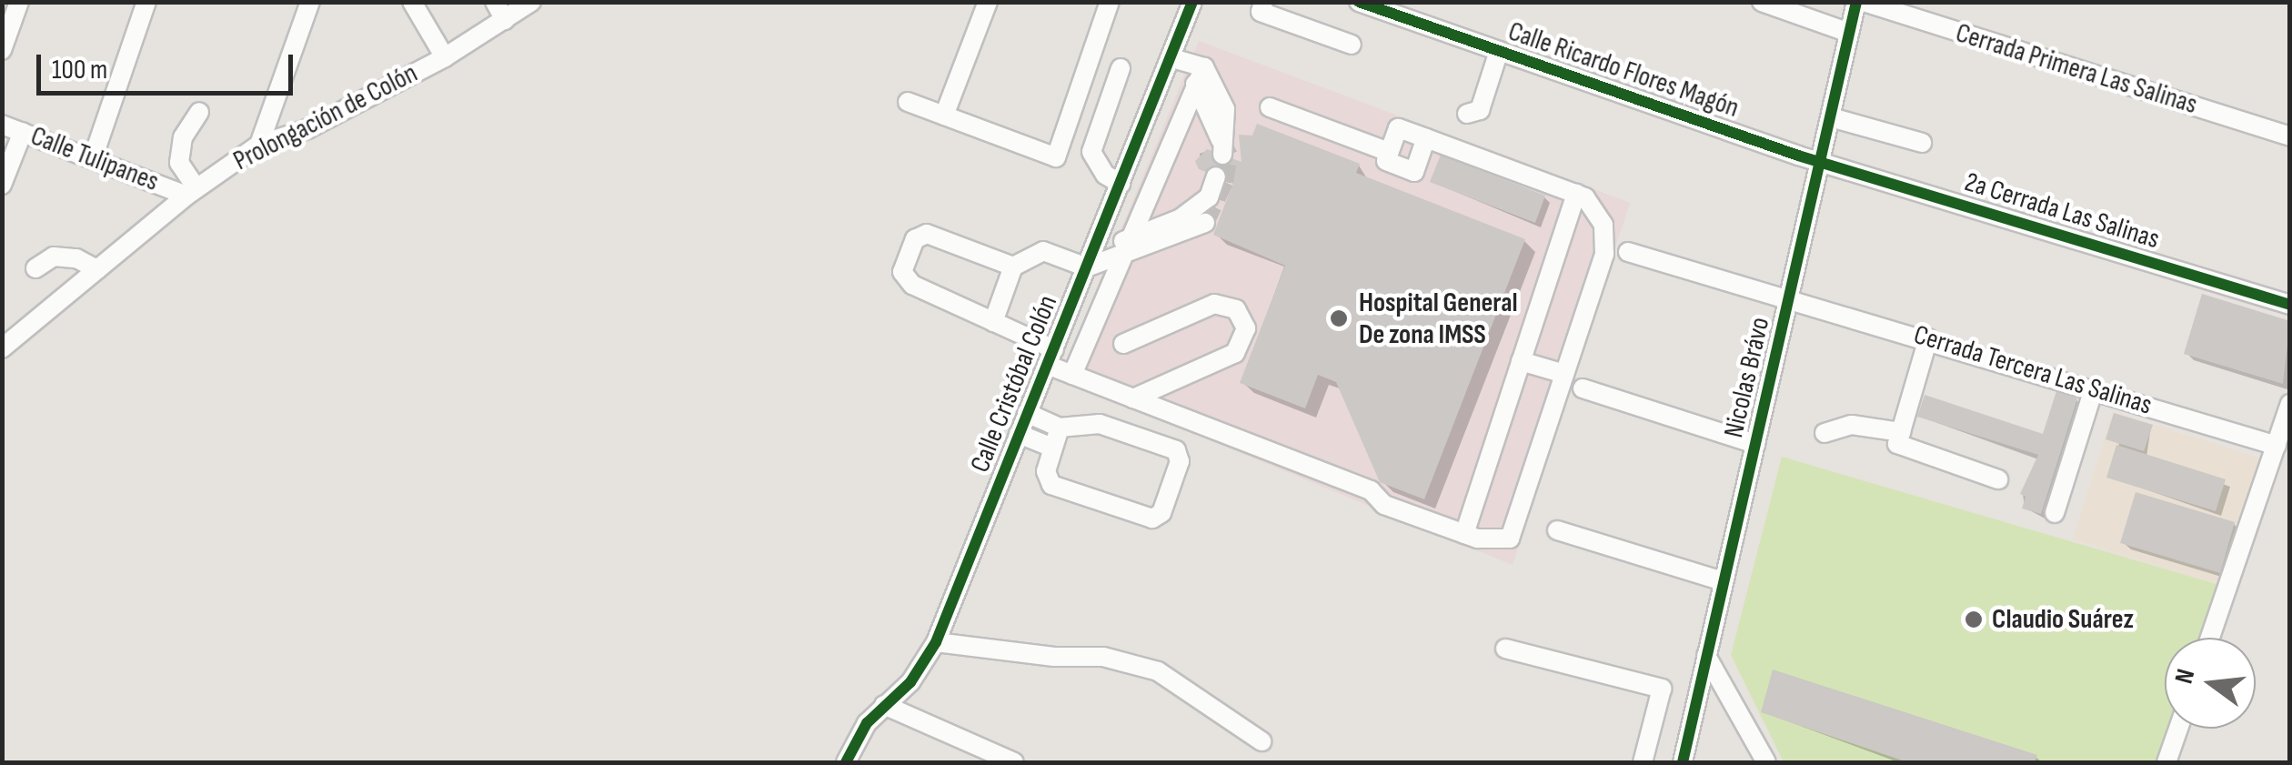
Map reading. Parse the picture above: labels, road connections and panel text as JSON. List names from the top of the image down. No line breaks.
{"streets":{"street":["Cerrada Primera Las Salinas","Calle Ricardo Flores Magón","Prolongación de Colón","Calle Tulipanes","2a Cerrada Las Salinas","Cerrada Tercera Las Salinas","Nicolas Brávo","Calle Cristóbal Colón"]},"crossings":[["Calle Ricardo Flores Magón","2a Cerrada Las Salinas"],["Calle Ricardo Flores Magón","Nicolas Brávo"],["Prolongación de Colón","Calle Tulipanes"],["2a Cerrada Las Salinas","Nicolas Brávo"],["Cerrada Tercera Las Salinas","Nicolas Brávo"]],"places":["Hospital General De zona IMSS","Claudio Suárez"],"scale_bar":"100 m","north":"left"}
